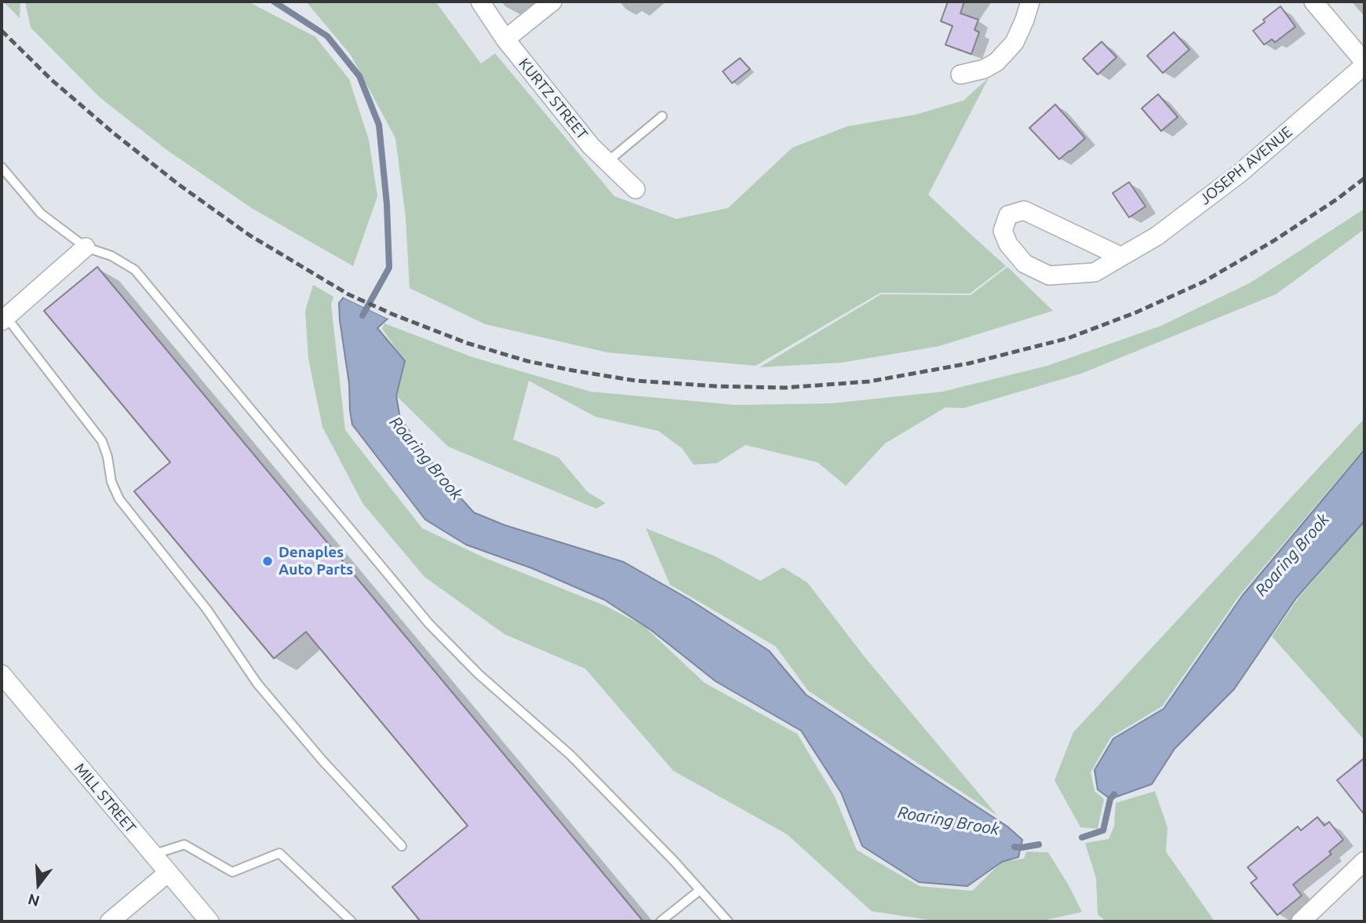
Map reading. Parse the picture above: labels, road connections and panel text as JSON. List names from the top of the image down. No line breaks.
{"streets":{"street":["KURTZ STREET","JOSEPH AVENUE","MILL STREET"]},"water":["Roaring Brook"],"places":["Denaples Auto Parts"],"north":"bottom"}
